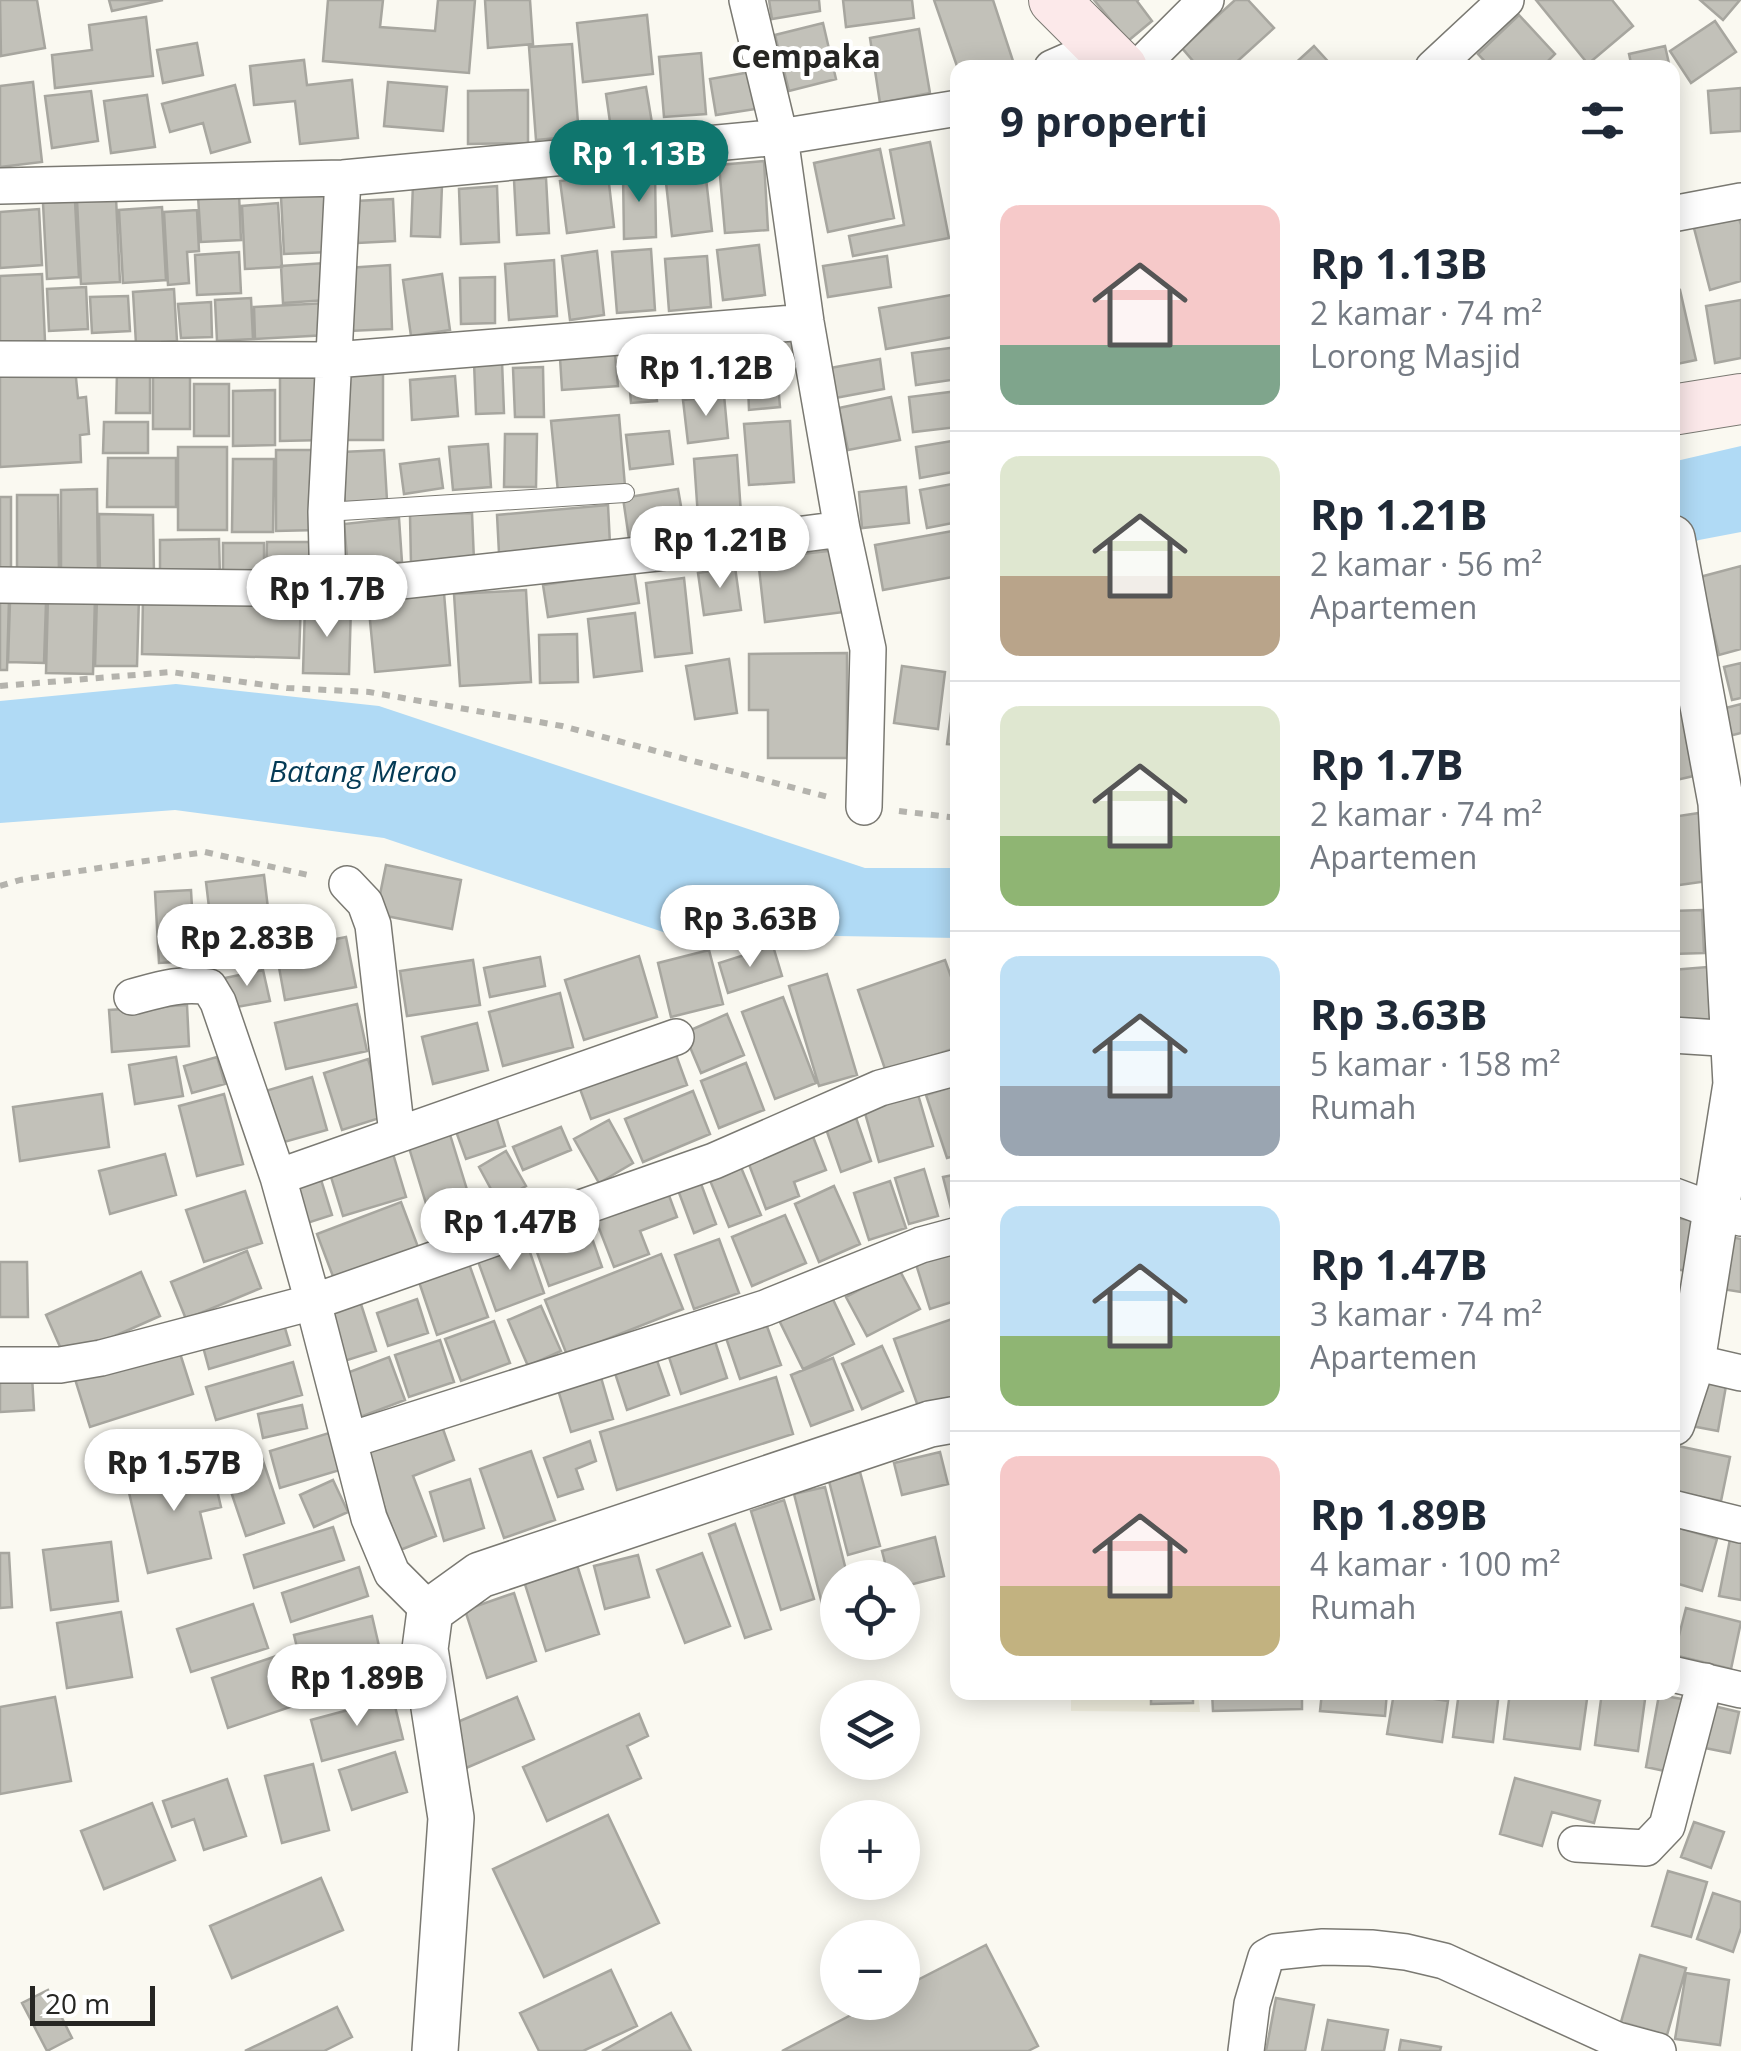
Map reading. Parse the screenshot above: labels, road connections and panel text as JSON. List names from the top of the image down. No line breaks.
{"districts":["Cempaka"],"water":["Batang Merao"],"scale_bar":"20 m","page":{"heading":"9 properti","price":["Rp 1.13B","Rp 1.12B","Rp 1.21B","Rp 1.7B","Rp 3.63B","Rp 2.83B","Rp 1.47B","Rp 1.57B","Rp 1.89B"],"list":[{"name":"Rp 1.13B","note":"2 kamar · 74 m² · Lorong Masjid"},{"name":"Rp 1.21B","note":"2 kamar · 56 m² · Apartemen"},{"name":"Rp 1.7B","note":"2 kamar · 74 m² · Apartemen"},{"name":"Rp 3.63B","note":"5 kamar · 158 m² · Rumah"},{"name":"Rp 1.47B","note":"3 kamar · 74 m² · Apartemen"},{"name":"Rp 1.89B","note":"4 kamar · 100 m² · Rumah"}],"map_buttons":["+","−"],"scale":"20 m"}}
